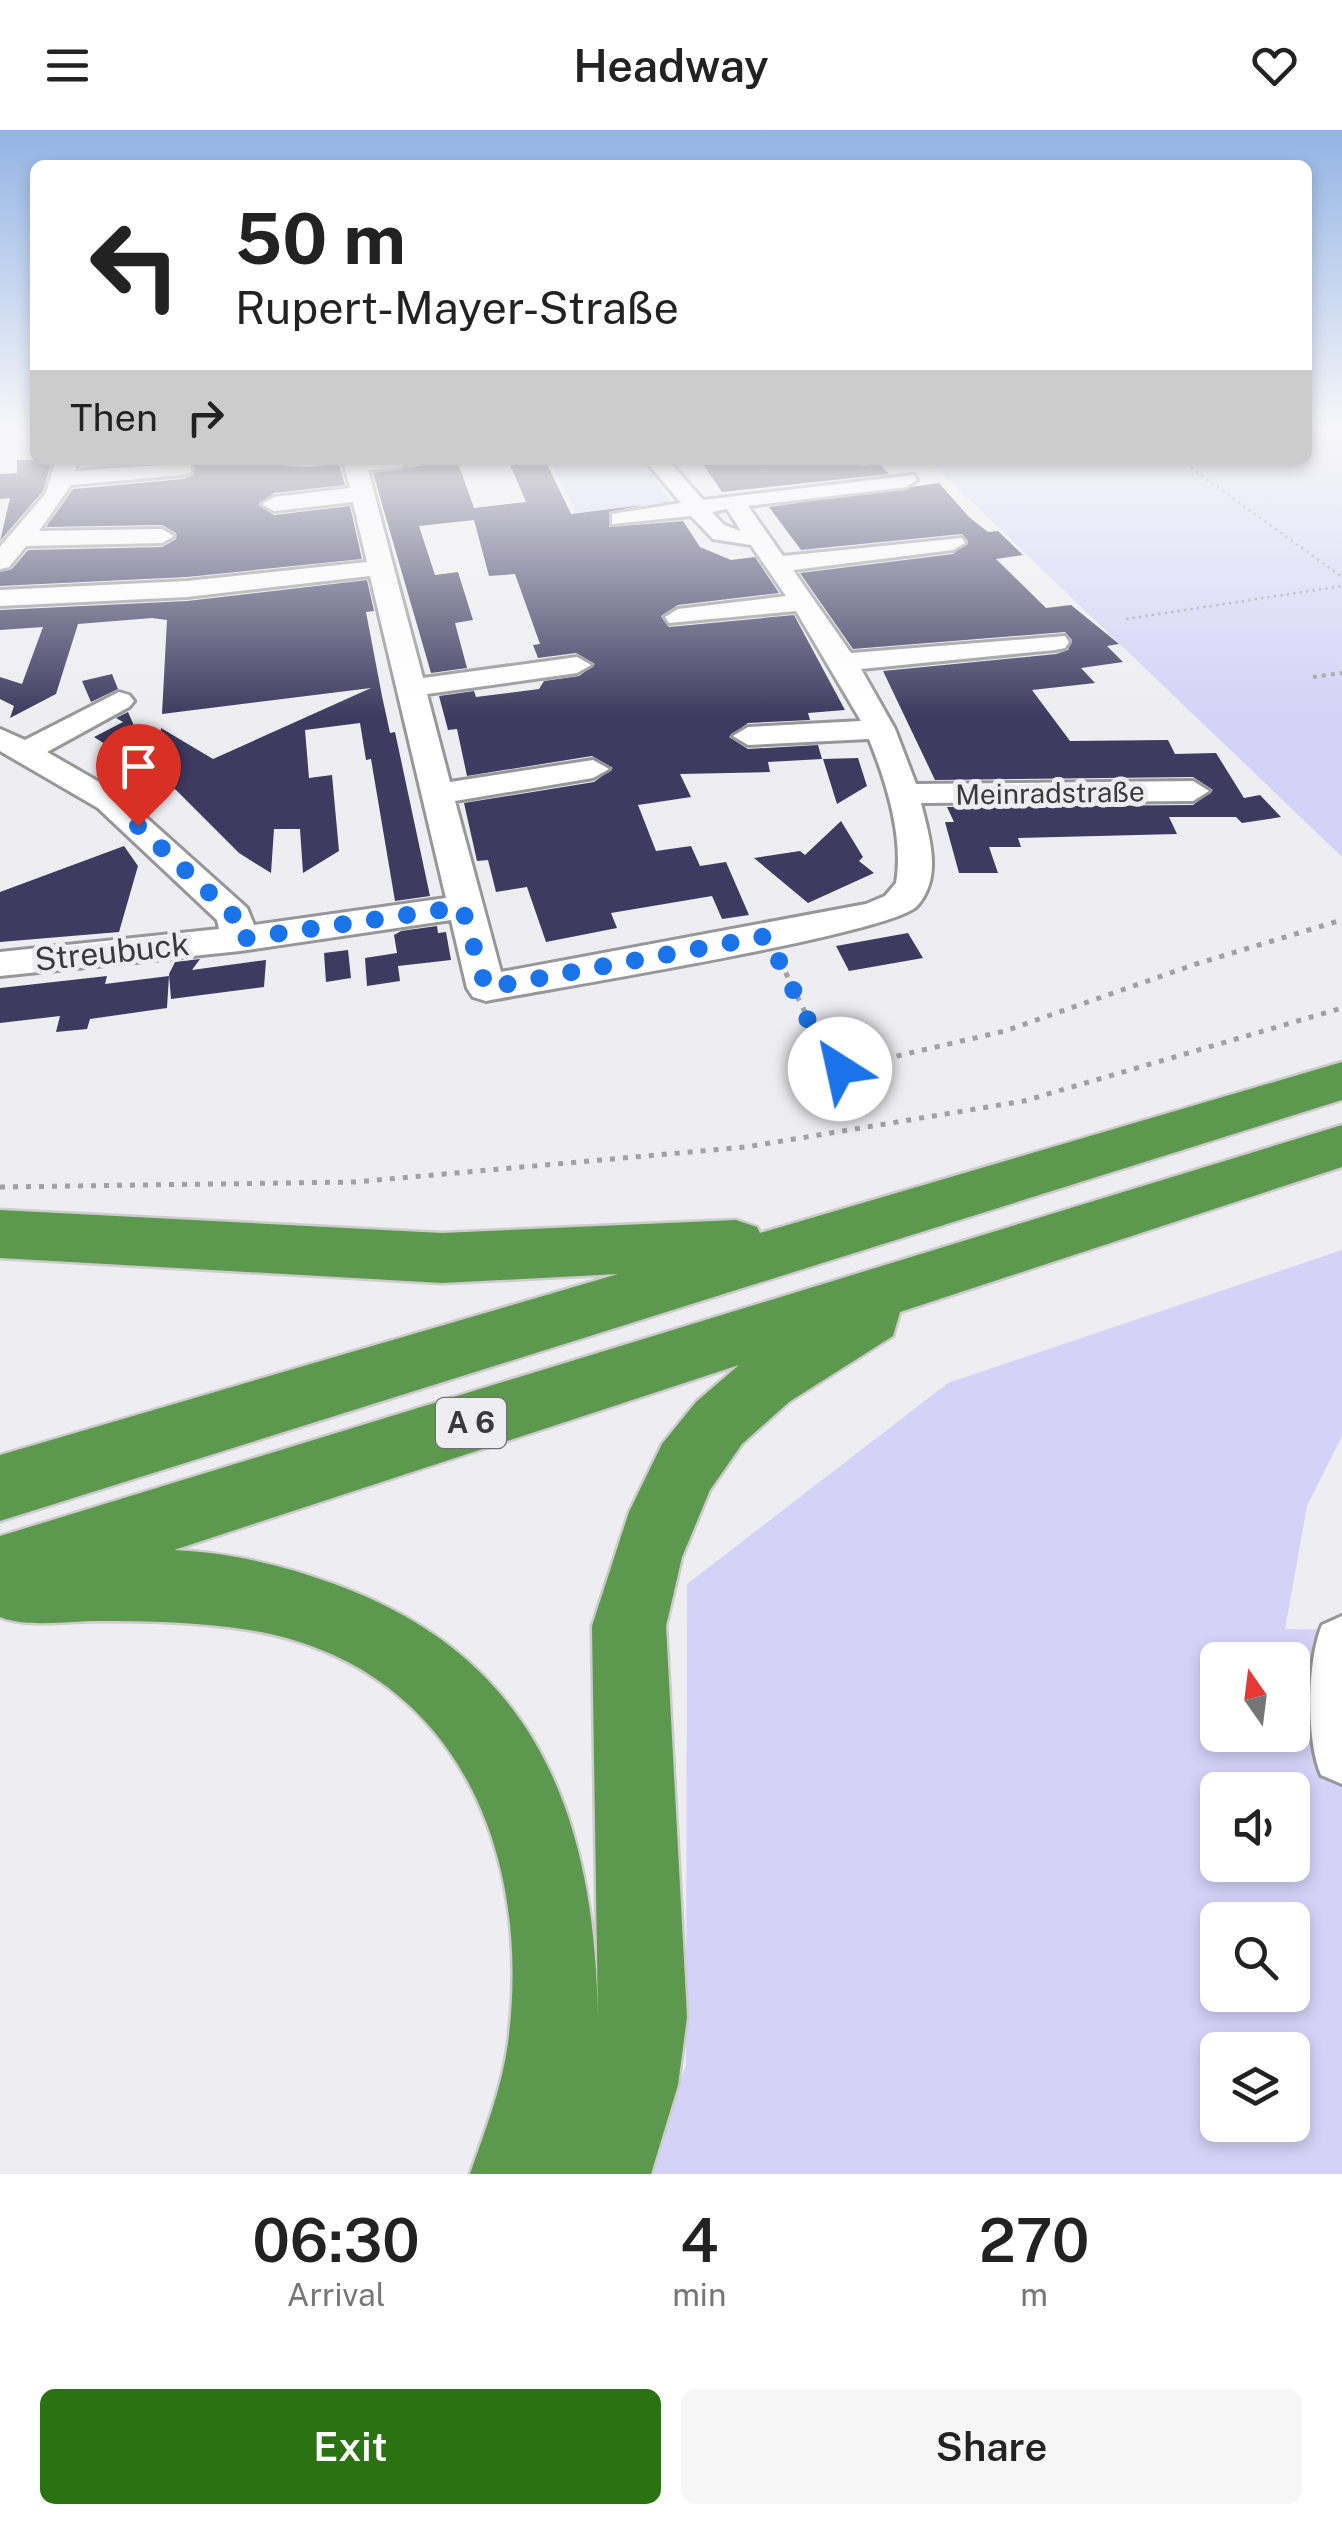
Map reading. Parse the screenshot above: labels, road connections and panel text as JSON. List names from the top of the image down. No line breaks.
{"streets":{"highway":["A 6"],"street":["Meinradstraße","Streubuck"]},"north":"top","page":{"header":"Headway","turn":["50 m","Rupert-Mayer-Straße"],"then":"Then","eta":["06:30","Arrival","4","min","270","m"],"buttons":["Exit","Share"]}}
